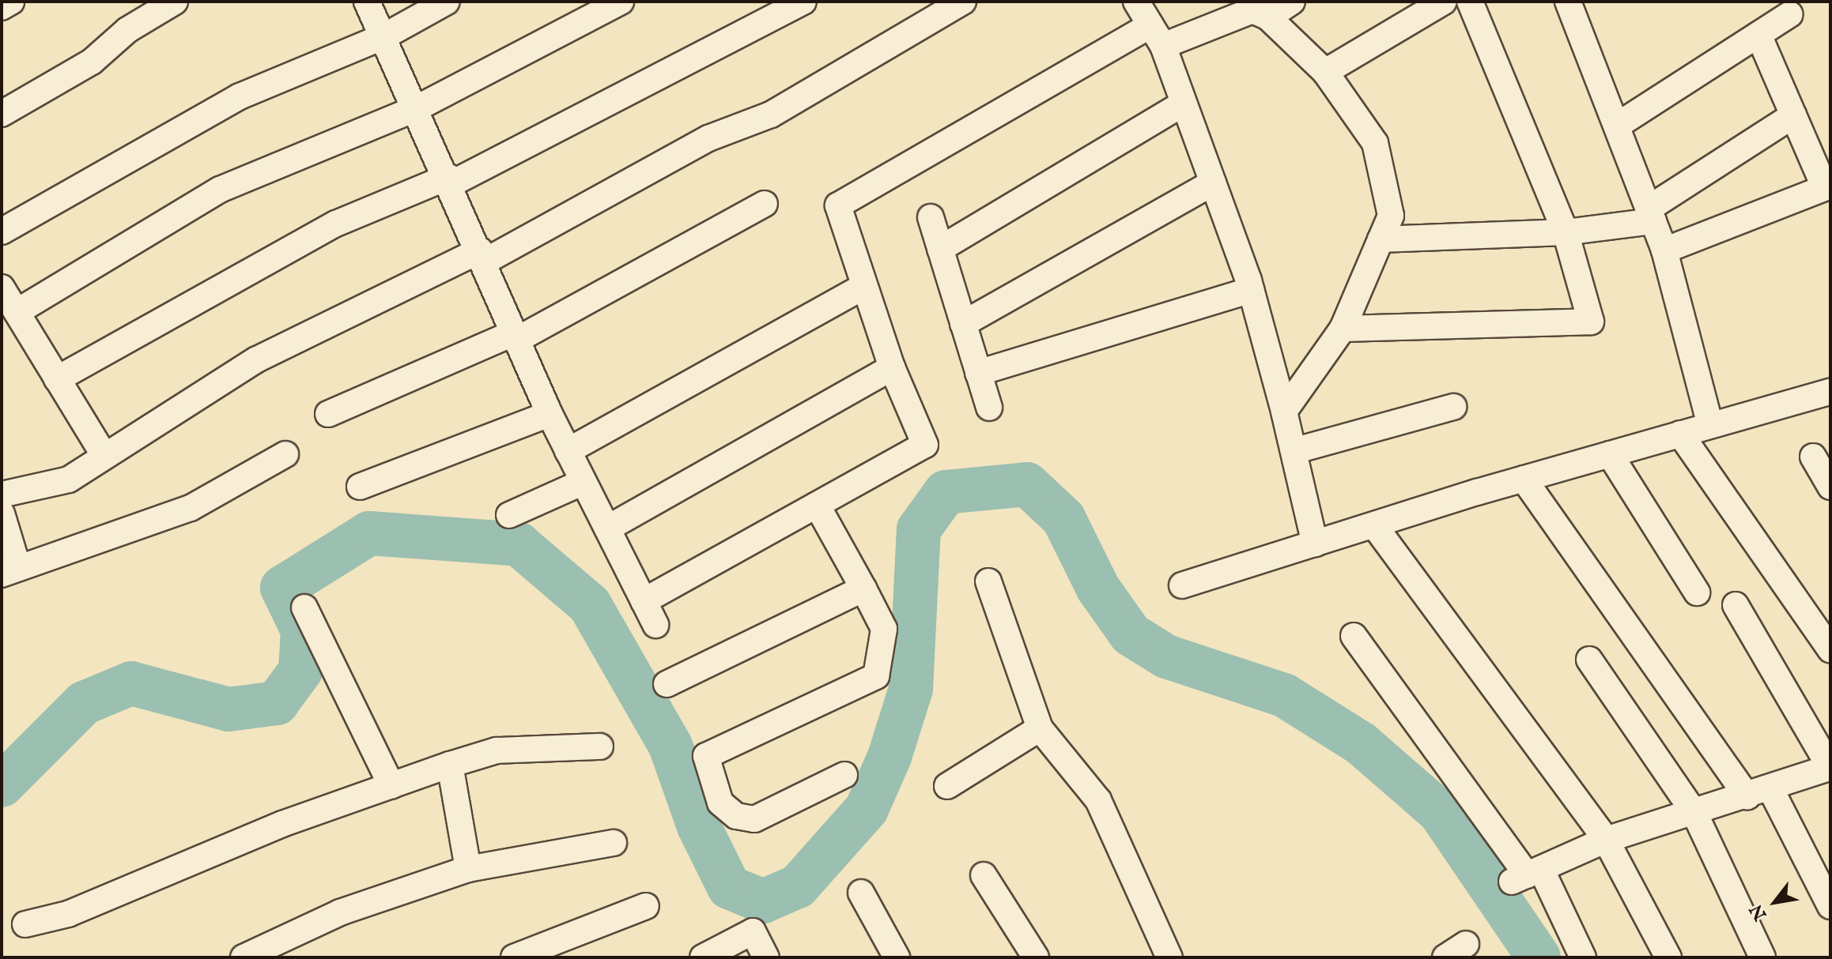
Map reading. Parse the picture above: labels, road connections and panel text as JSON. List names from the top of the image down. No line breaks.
{"north":"bottom left"}
